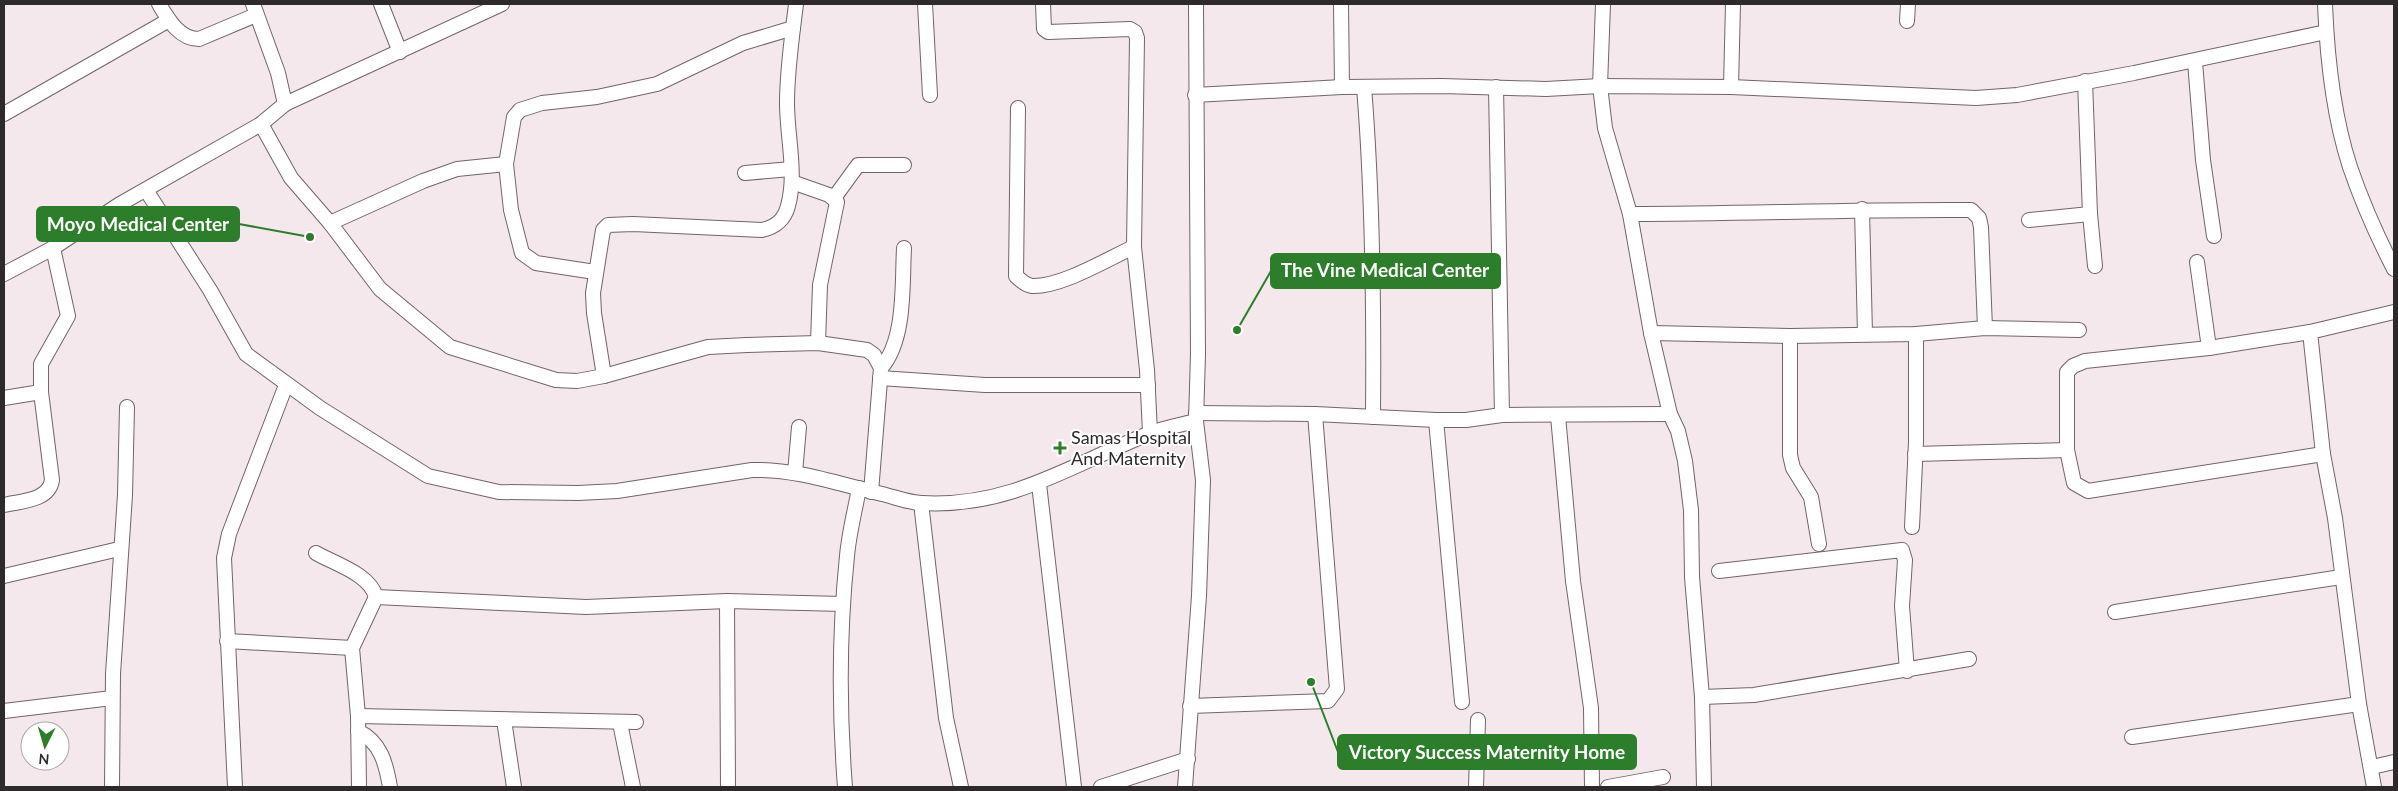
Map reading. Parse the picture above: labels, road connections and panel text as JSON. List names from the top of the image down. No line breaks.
{"places":{"other":["Moyo Medical Center","The Vine Medical Center","Victory Success Maternity Home"],"health":["Samas Hospital And Maternity"]},"north":"bottom"}
